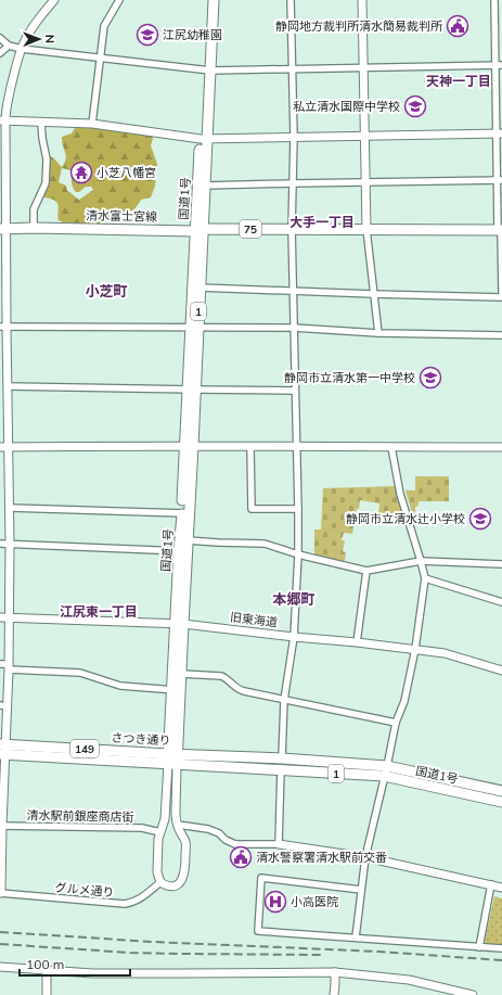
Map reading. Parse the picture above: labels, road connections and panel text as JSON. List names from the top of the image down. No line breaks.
{"streets":{"main road":["国道1号","清水富士宮線","75","1","さつき通り","149"],"street":["旧東海道","清水駅前銀座商店街","グルメ通り"]},"crossings":[["国道1号","清水富士宮線"],["国道1号","旧東海道"],["国道1号","さつき通り"]],"districts":["天神一丁目","大手一丁目","小芝町","本郷町","江尻東一丁目"],"places":{"public building":["静岡地方裁判所清水簡易裁判所","清水警察署清水駅前交番"],"school or university":["江尻幼稚園","私立清水国際中学校","静岡市立清水第一中学校","静岡市立清水辻小学校"],"temple":["小芝八幡宮"],"hospital":["小高医院"]},"scale_bar":"100 m","north":"right"}
